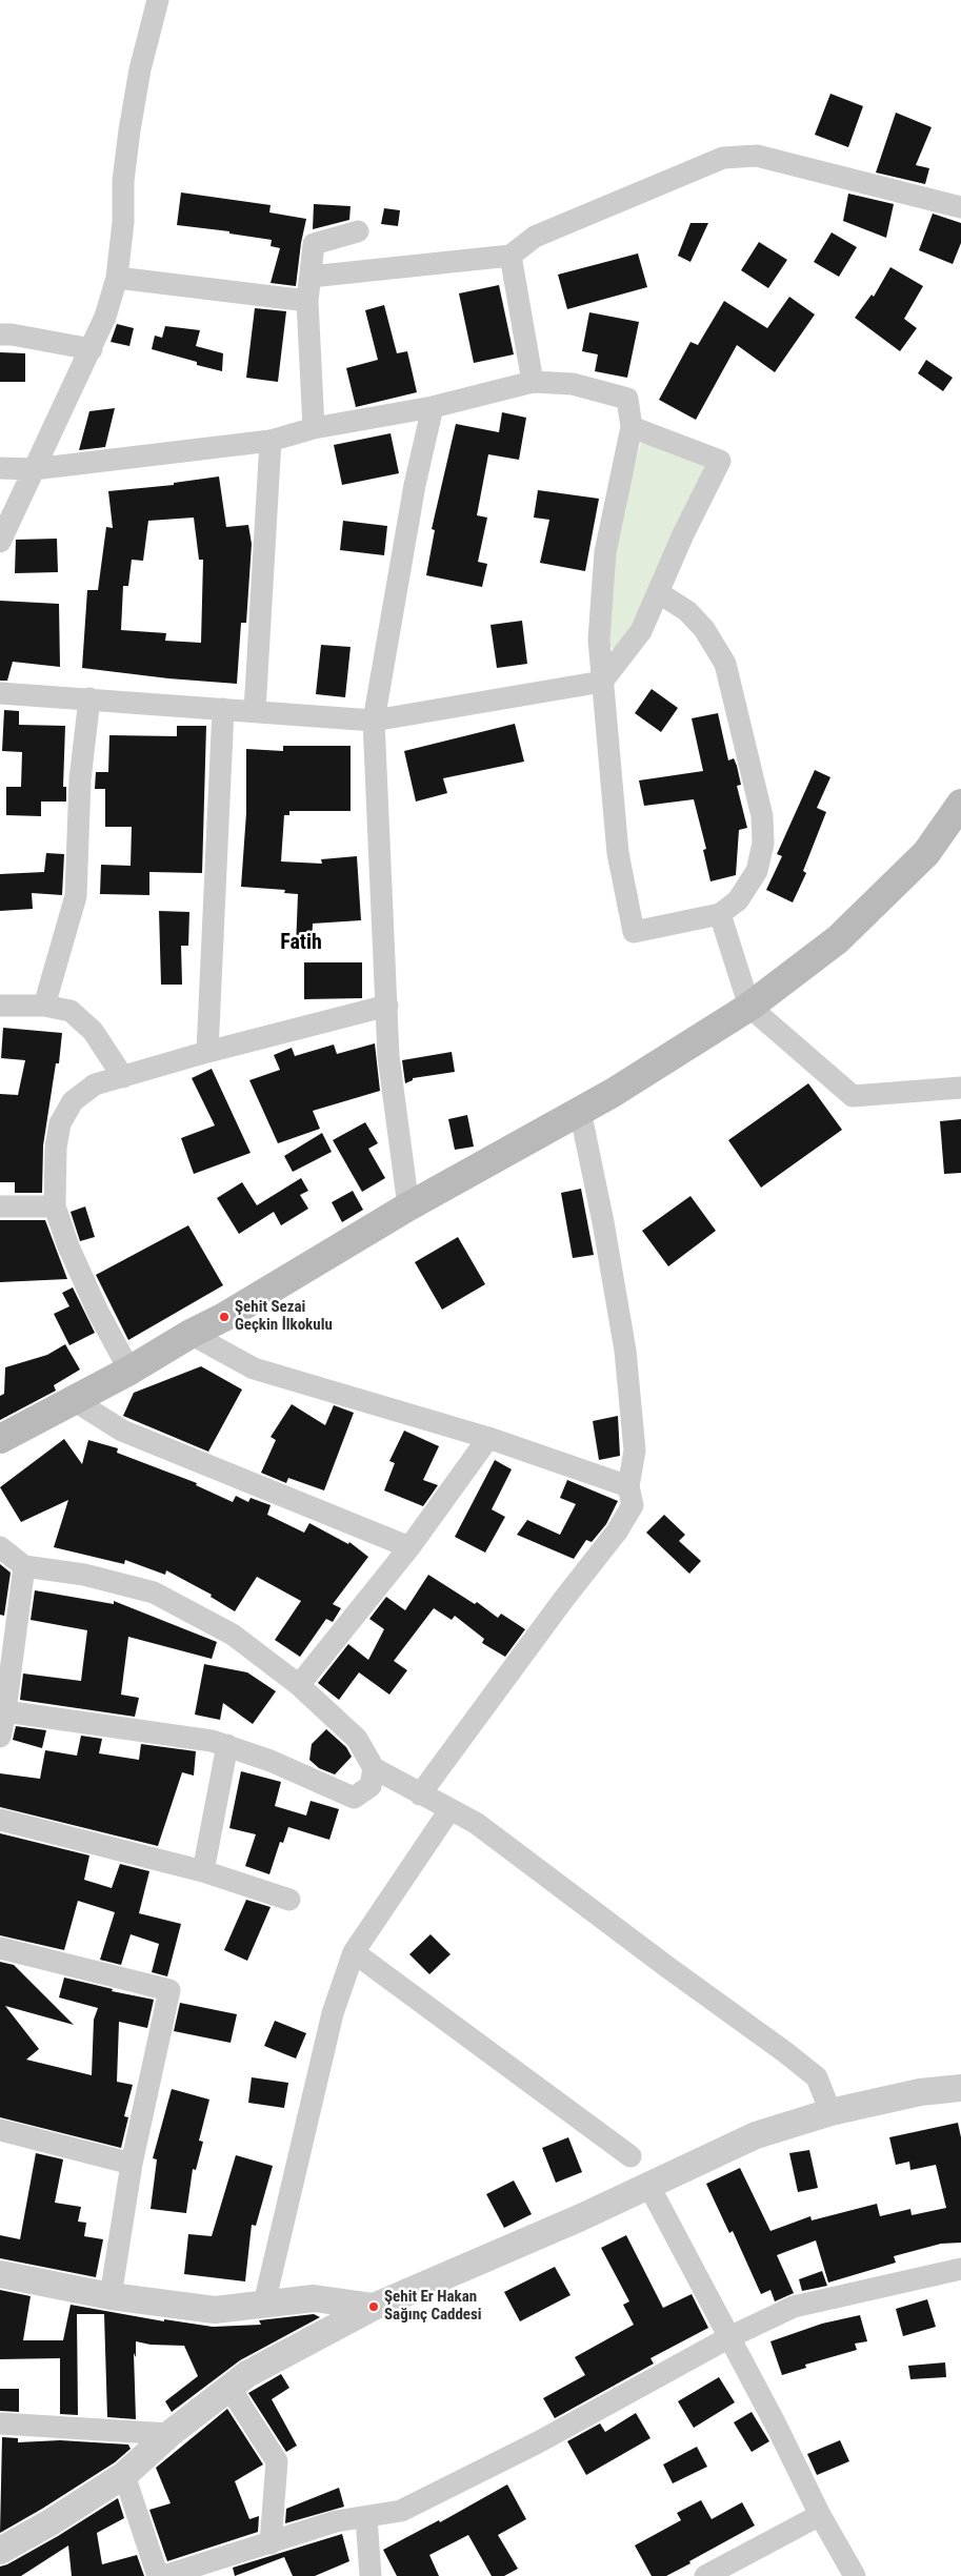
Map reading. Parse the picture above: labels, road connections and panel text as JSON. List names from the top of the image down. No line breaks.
{"districts":["Fatih"],"places":["Şehit Sezai Geçkin İlkokulu","Şehit Er Hakan Sağınç Caddesi"]}
